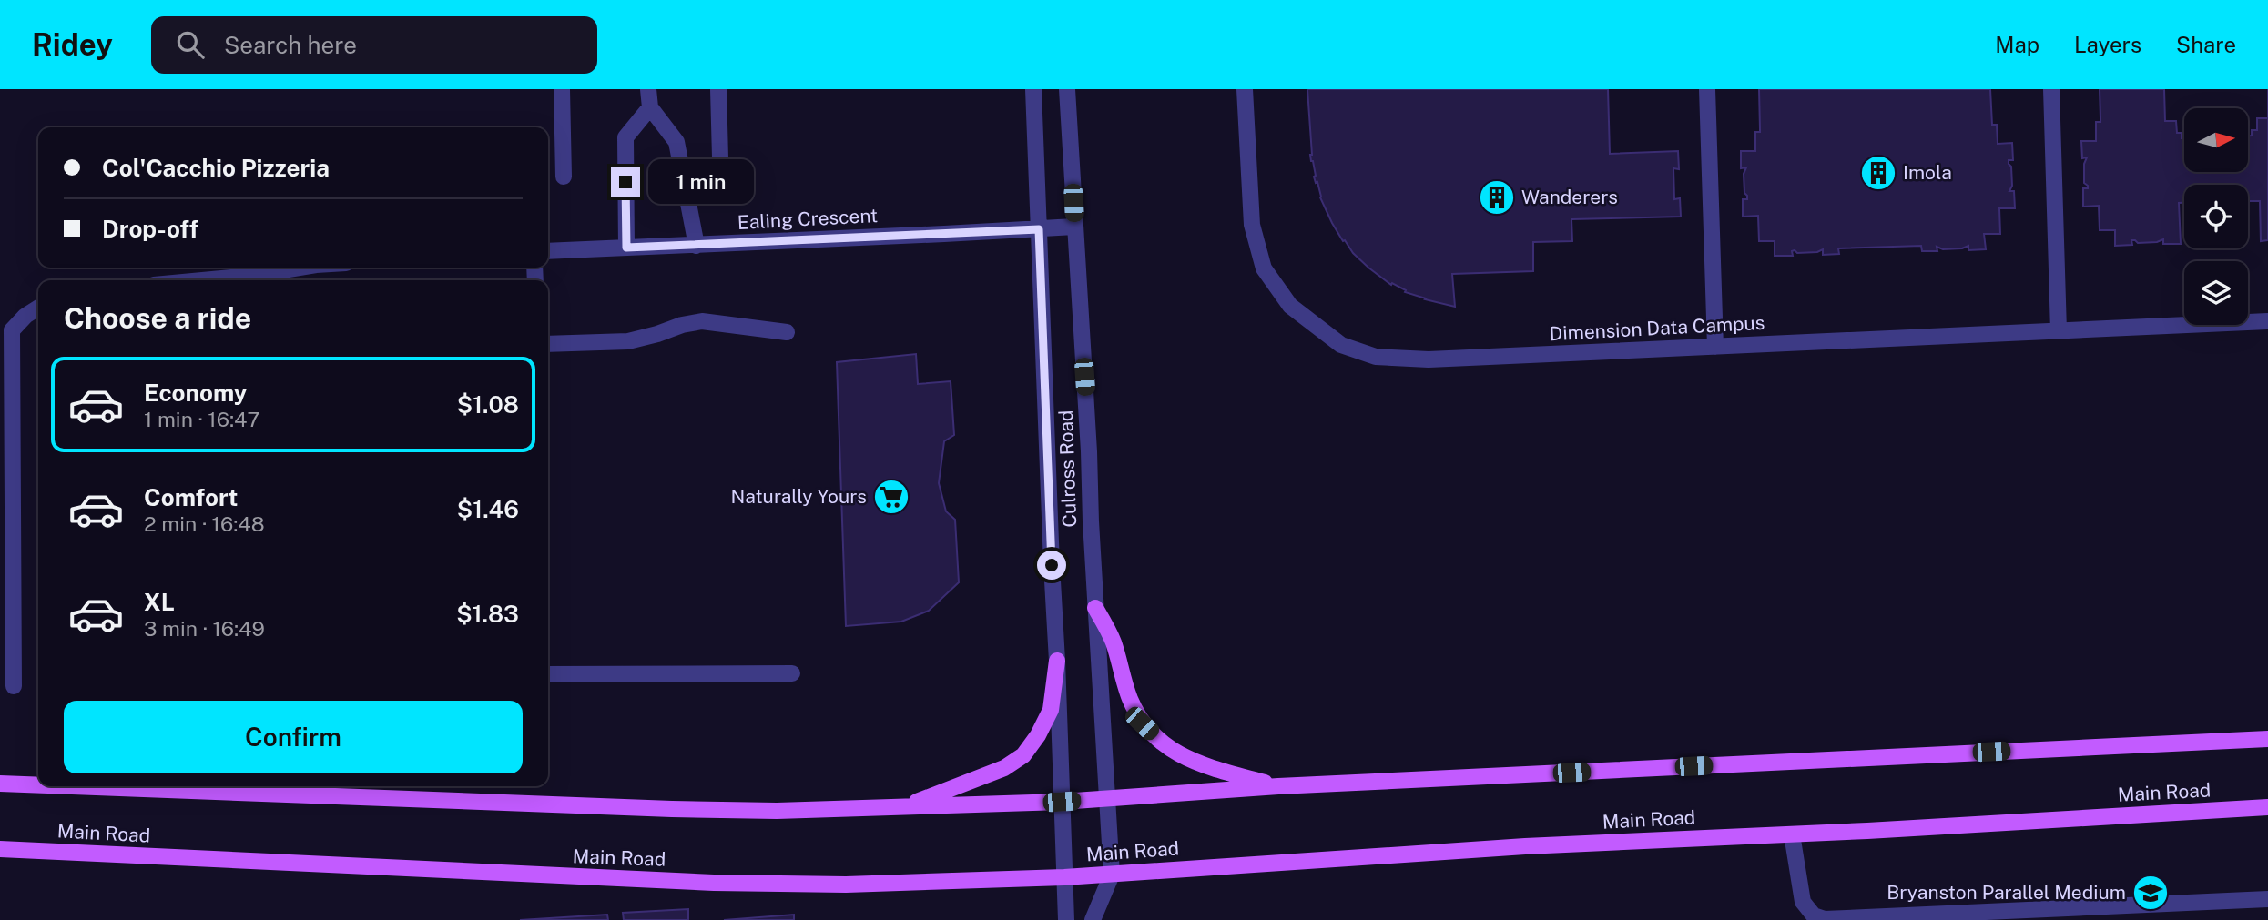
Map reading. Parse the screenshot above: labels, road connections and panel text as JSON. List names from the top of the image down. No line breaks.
{"streets":{"main road":["Main Road"],"street":["Ealing Crescent","Dimension Data Campus","Culross Road"]},"crossings":[["Ealing Crescent","Culross Road"],["Culross Road","Main Road"]],"places":{"building":["Imola","Wanderers"],"supermarket":["Naturally Yours"],"school or university":["Bryanston Parallel Medium"]},"north":"right","page":{"header":"Ridey","search":"Search here","nav":["Map","Layers","Share"],"banner":["Col'Cacchio Pizzeria","Drop-off"],"bubble":"1 min","heading":"Choose a ride","list":[{"name":"Economy","note":"1 min · 16:47","value":"$1.08"},{"name":"Comfort","note":"2 min · 16:48","value":"$1.46"},{"name":"XL","note":"3 min · 16:49","value":"$1.83"}],"buttons":"Confirm"}}
